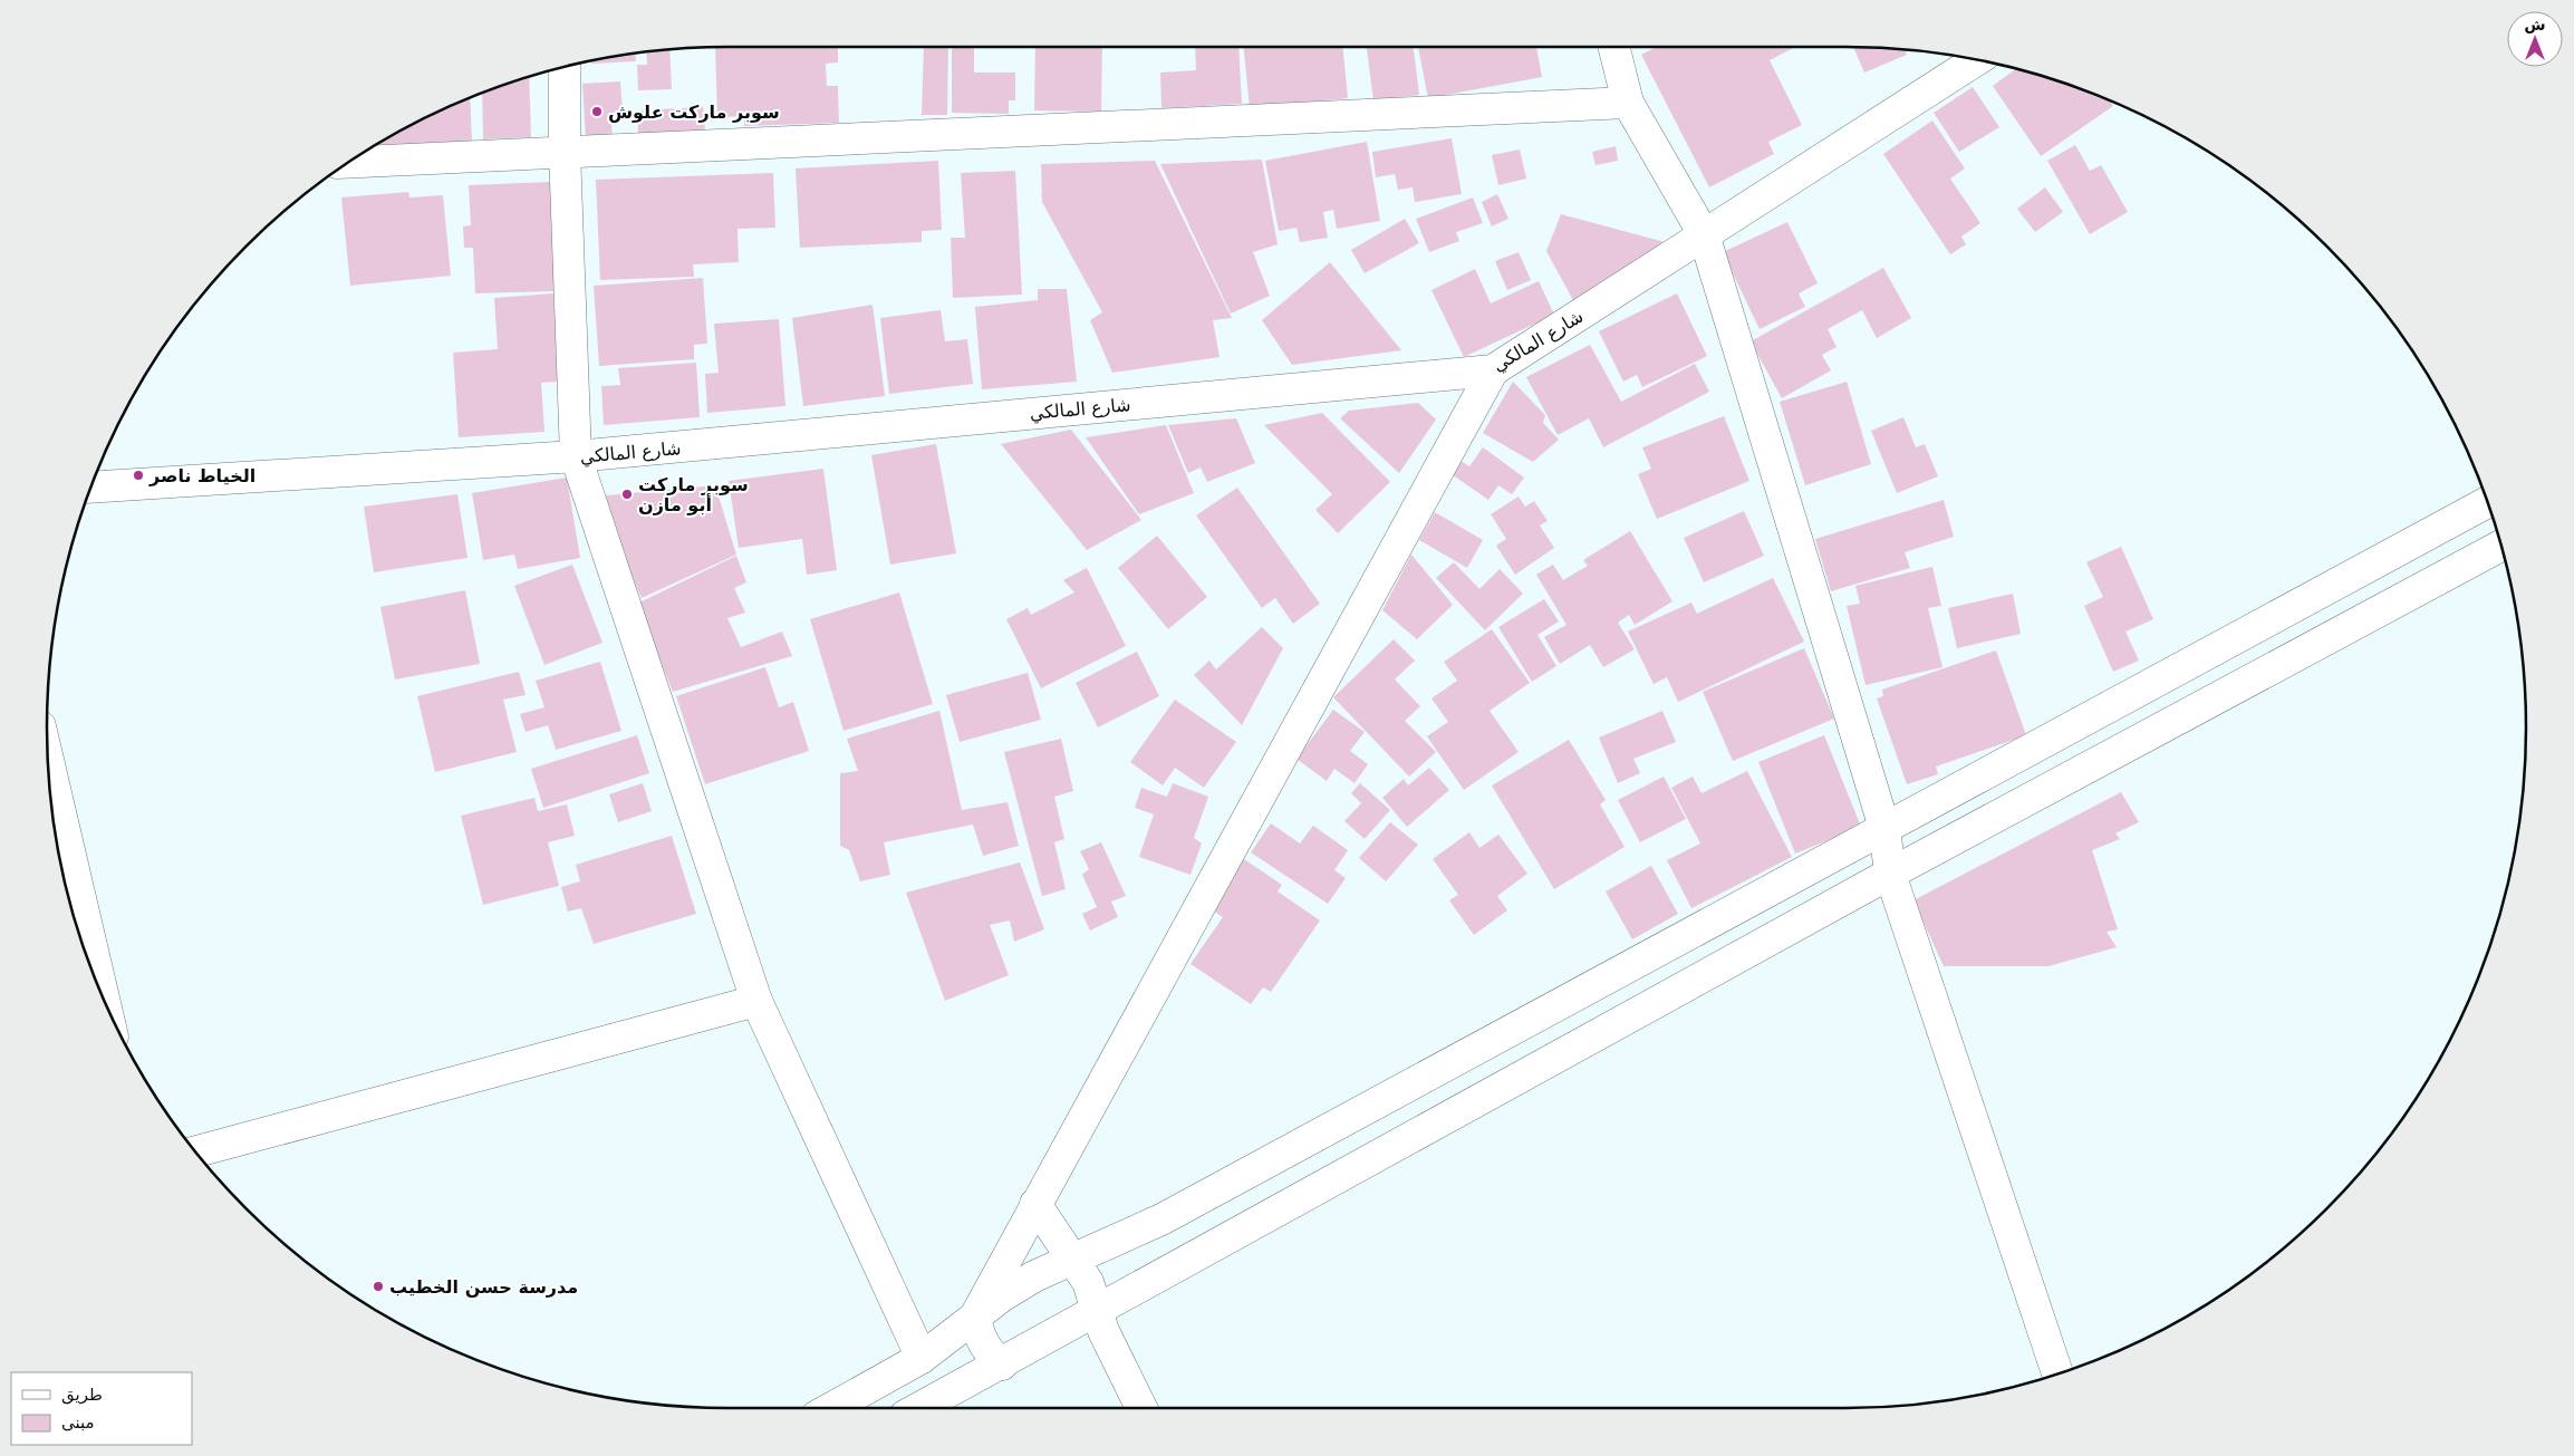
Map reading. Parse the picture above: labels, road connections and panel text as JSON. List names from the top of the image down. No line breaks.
{"streets":{"street":["شارع المالكي"]},"places":["سوبر ماركت علوش","الخياط ناصر","سوبر ماركت أبو مازن","مدرسة حسن الخطيب"],"legend":["طريق","مبنى"],"north":"top"}
